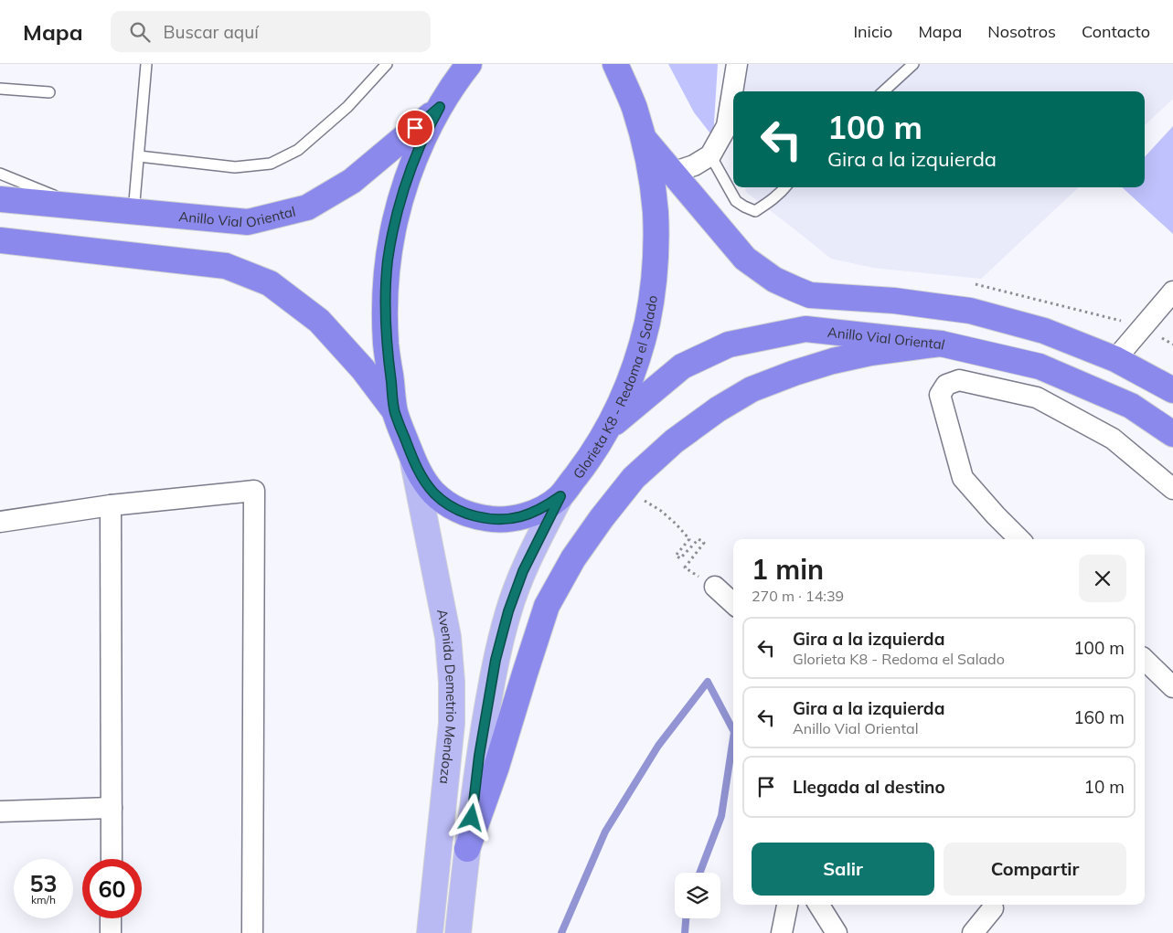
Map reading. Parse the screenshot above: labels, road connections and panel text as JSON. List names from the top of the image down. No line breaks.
{"streets":{"highway":["Anillo Vial Oriental","Glorieta K8 - Redoma el Salado"],"main road":["Avenida Demetrio Mendoza"]},"crossings":[["Anillo Vial Oriental","Glorieta K8 - Redoma el Salado"],["Glorieta K8 - Redoma el Salado","Avenida Demetrio Mendoza"]],"page":{"header":"Mapa","search":"Buscar aquí","nav":["Inicio","Mapa","Nosotros","Contacto"],"turn":["100 m","Gira a la izquierda"],"heading":["1 min","270 m · 14:39"],"list":[{"name":"Gira a la izquierda","note":"Glorieta K8 - Redoma el Salado","value":"100 m"},{"name":"Gira a la izquierda","note":"Anillo Vial Oriental","value":"160 m"},{"name":"Llegada al destino","value":"10 m"}],"buttons":["Salir","Compartir"],"speed":"53 km/h","limit":"60"}}
